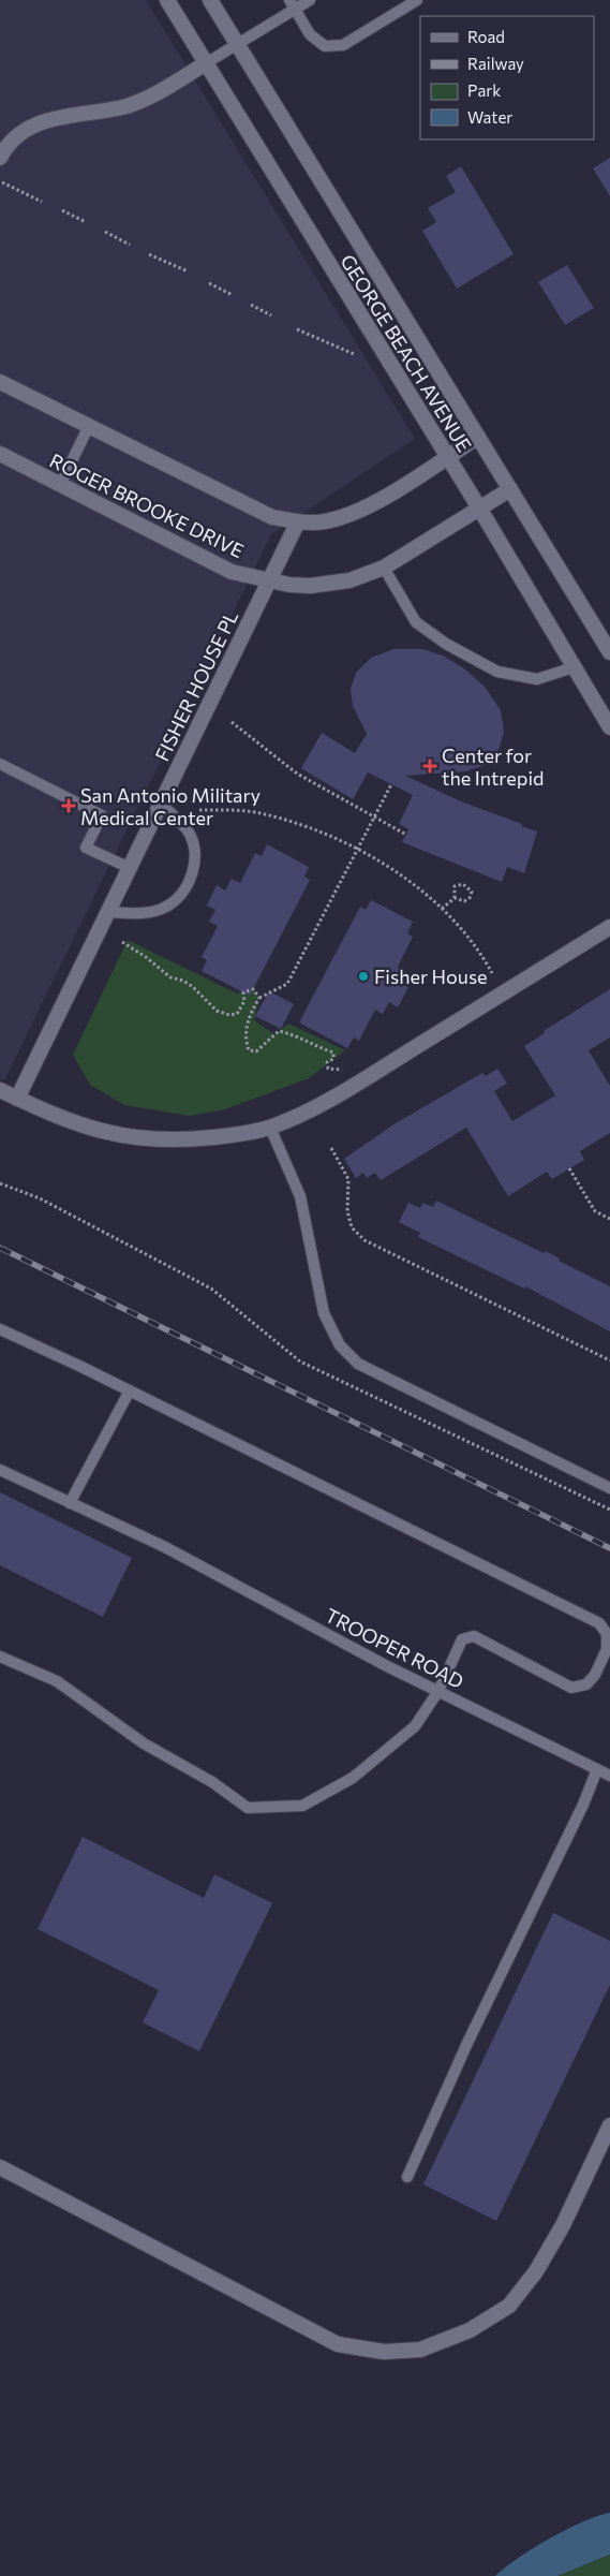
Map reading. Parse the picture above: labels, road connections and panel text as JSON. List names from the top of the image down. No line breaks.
{"streets":{"street":["GEORGE BEACH AVENUE","ROGER BROOKE DRIVE","FISHER HOUSE PL"],"lane":["TROOPER ROAD"]},"crossings":[["GEORGE BEACH AVENUE","ROGER BROOKE DRIVE"],["ROGER BROOKE DRIVE","FISHER HOUSE PL"]],"places":{"health":["Center for the Intrepid","San Antonio Military Medical Center"],"other":["Fisher House"]},"legend":["Road","Railway","Park","Water"]}
